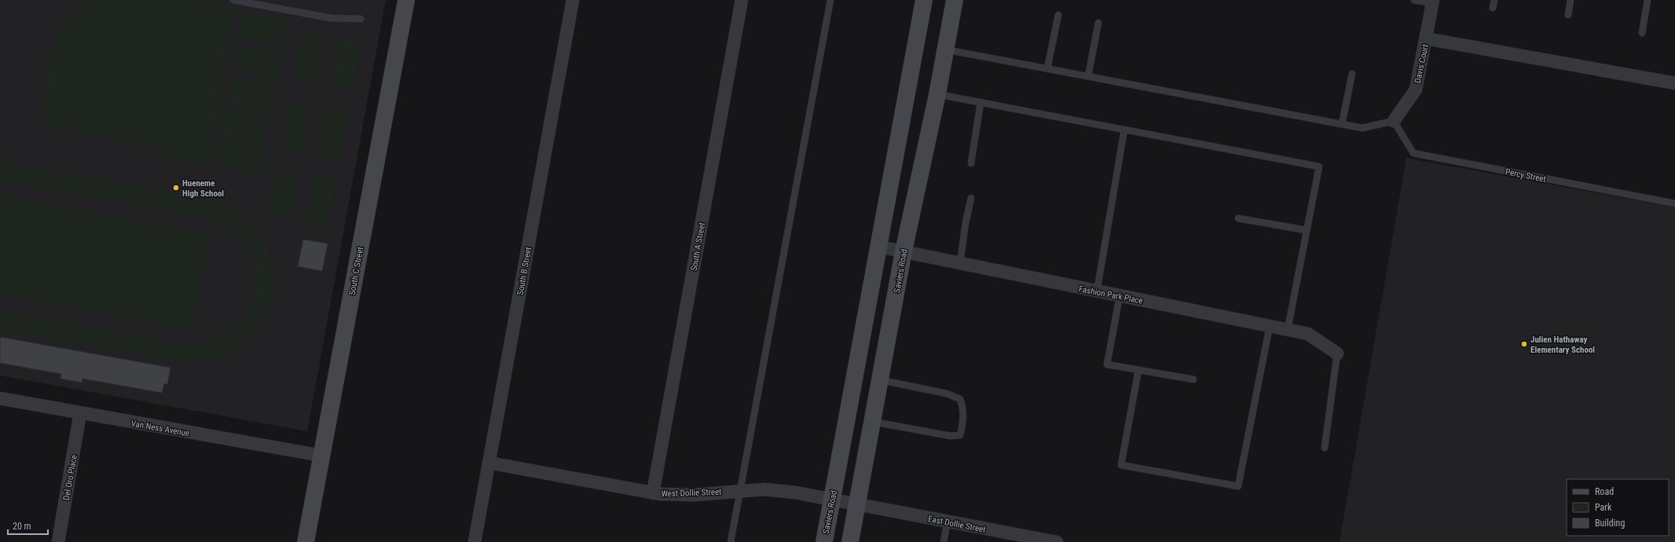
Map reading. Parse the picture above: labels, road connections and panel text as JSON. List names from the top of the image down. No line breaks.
{"streets":{"main road":["South C Street","Saviers Road"],"street":["Davis Court","South A Street","South B Street","Fashion Park Place","Van Ness Avenue","Del Oro Place","West Dollie Street","East Dollie Street"],"lane":["Percy Street"]},"crossings":[["Davis Court","Percy Street"],["South A Street","West Dollie Street"],["South C Street","Van Ness Avenue"],["South B Street","West Dollie Street"],["Saviers Road","Fashion Park Place"],["Saviers Road","West Dollie Street"],["Saviers Road","East Dollie Street"],["Van Ness Avenue","Del Oro Place"],["West Dollie Street","East Dollie Street"]],"places":["Hueneme High School","Julien Hathaway Elementary School"],"legend":["Road","Park","Building"],"scale_bar":"20 m"}
